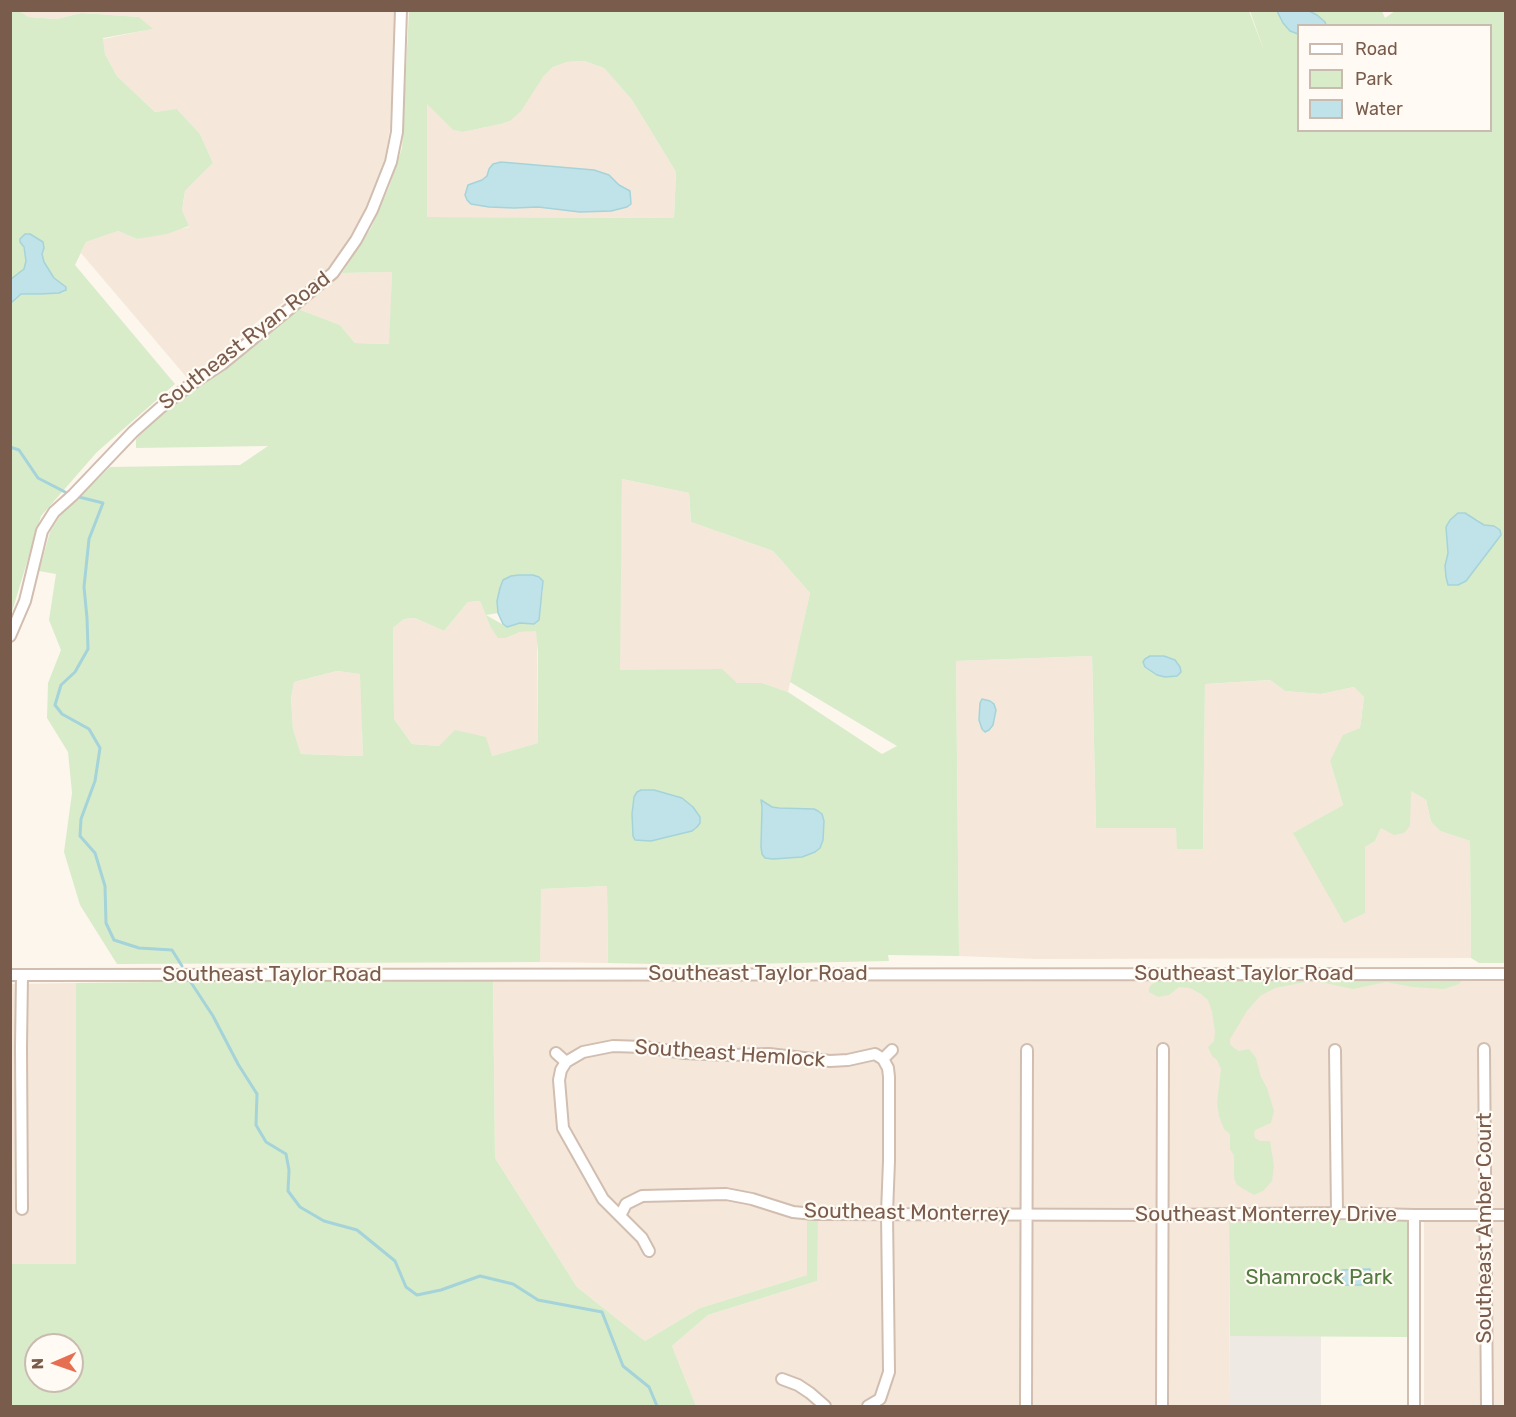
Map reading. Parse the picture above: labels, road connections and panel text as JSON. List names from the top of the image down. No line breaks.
{"streets":{"street":["Southeast Ryan Road","Southeast Taylor Road","Southeast Hemlock","Southeast Monterrey","Southeast Monterrey Drive","Southeast Amber Court"]},"crossings":[["Southeast Monterrey","Southeast Monterrey Drive"],["Southeast Monterrey Drive","Southeast Amber Court"]],"parks":["Shamrock Park"],"legend":["Road","Park","Water"],"north":"left"}
